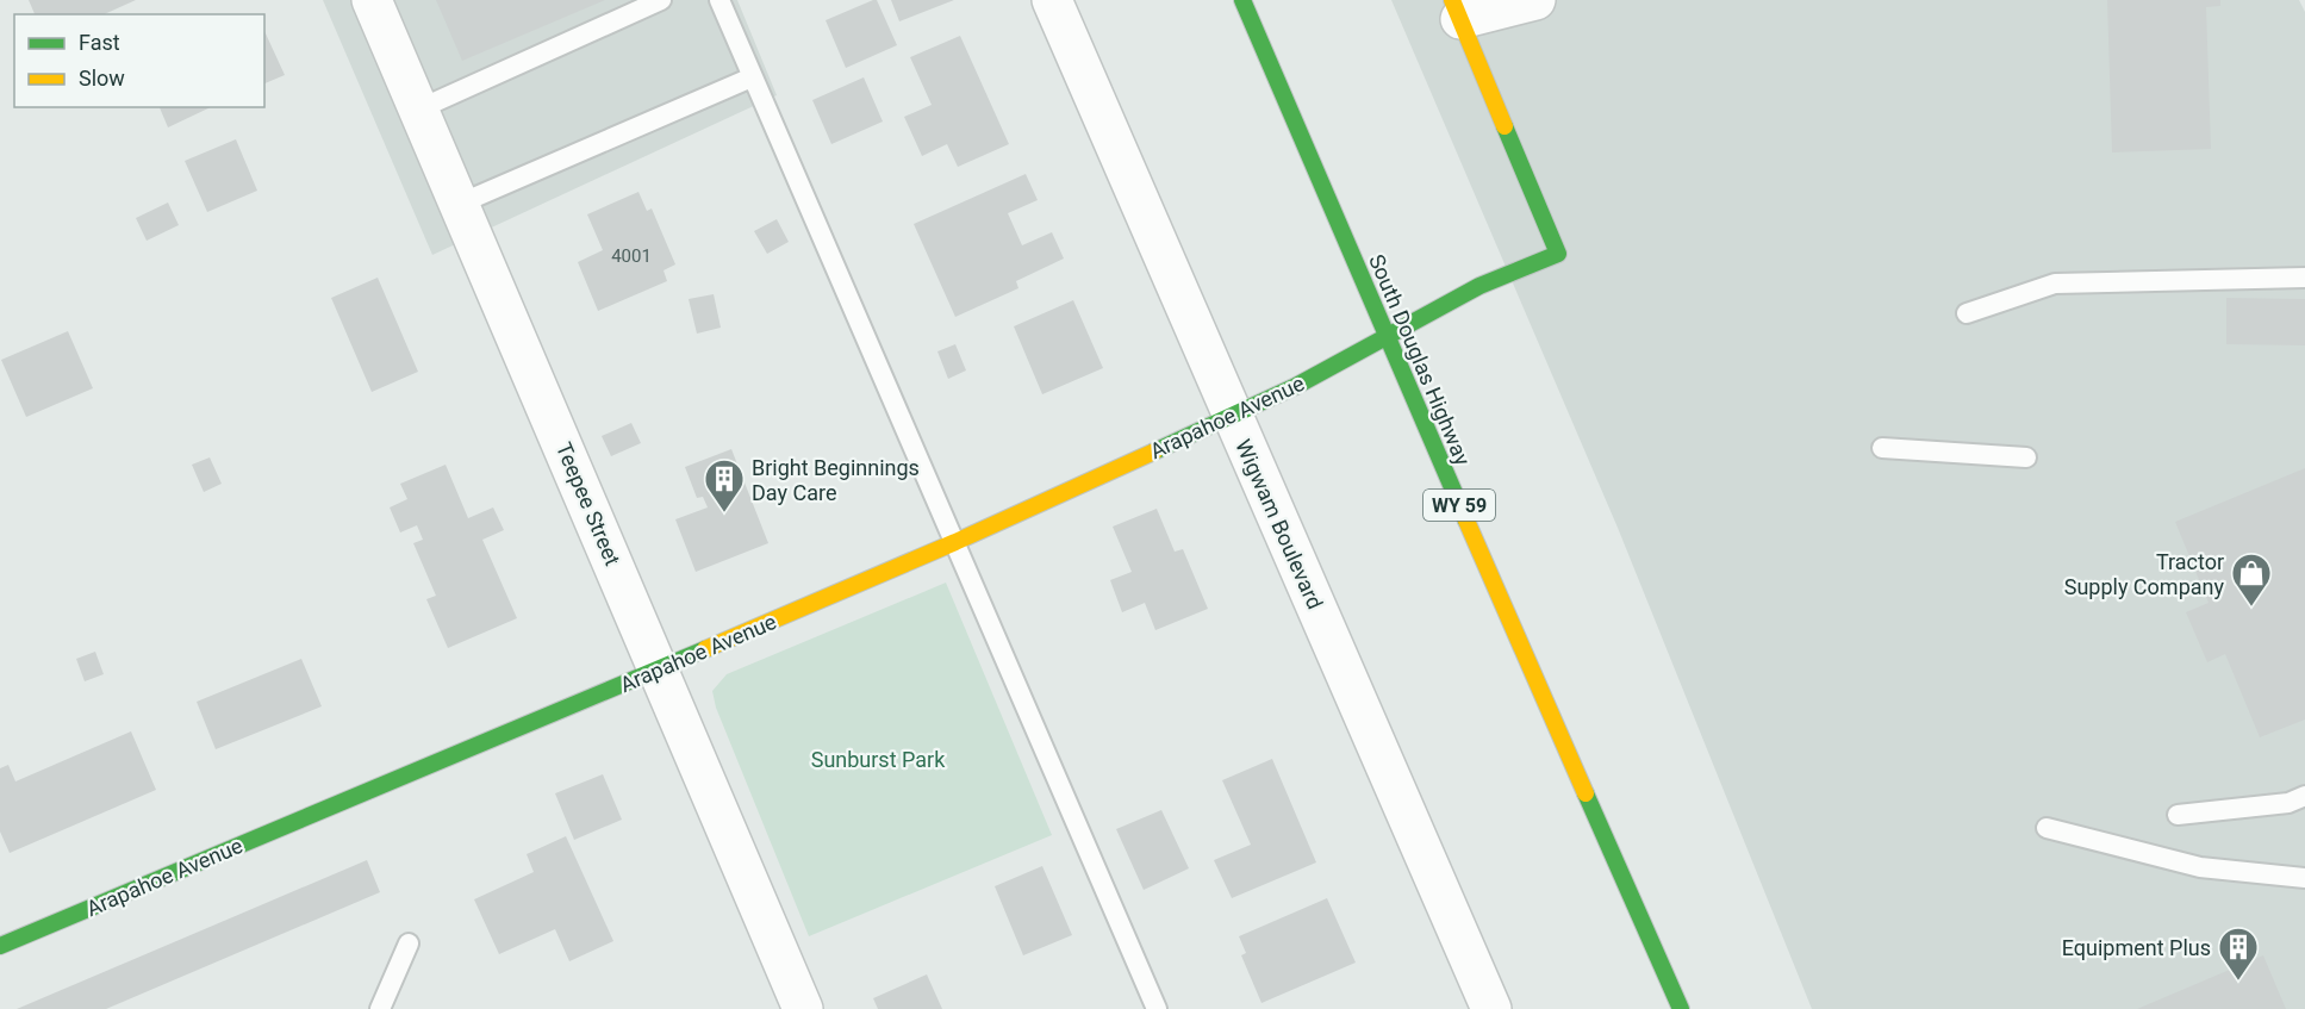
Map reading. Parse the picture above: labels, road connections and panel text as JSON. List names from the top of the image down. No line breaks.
{"streets":{"main road":["South Douglas Highway","Arapahoe Avenue","WY 59"],"street":["Teepee Street","Wigwam Boulevard"]},"crossings":[["South Douglas Highway","Arapahoe Avenue"],["Arapahoe Avenue","Teepee Street"],["Arapahoe Avenue","Wigwam Boulevard"]],"parks":["Sunburst Park"],"places":{"building":["Bright Beginnings Day Care","Equipment Plus"],"shop":["Tractor Supply Company"]},"house_numbers":["4001"],"legend":["Fast","Slow"]}
